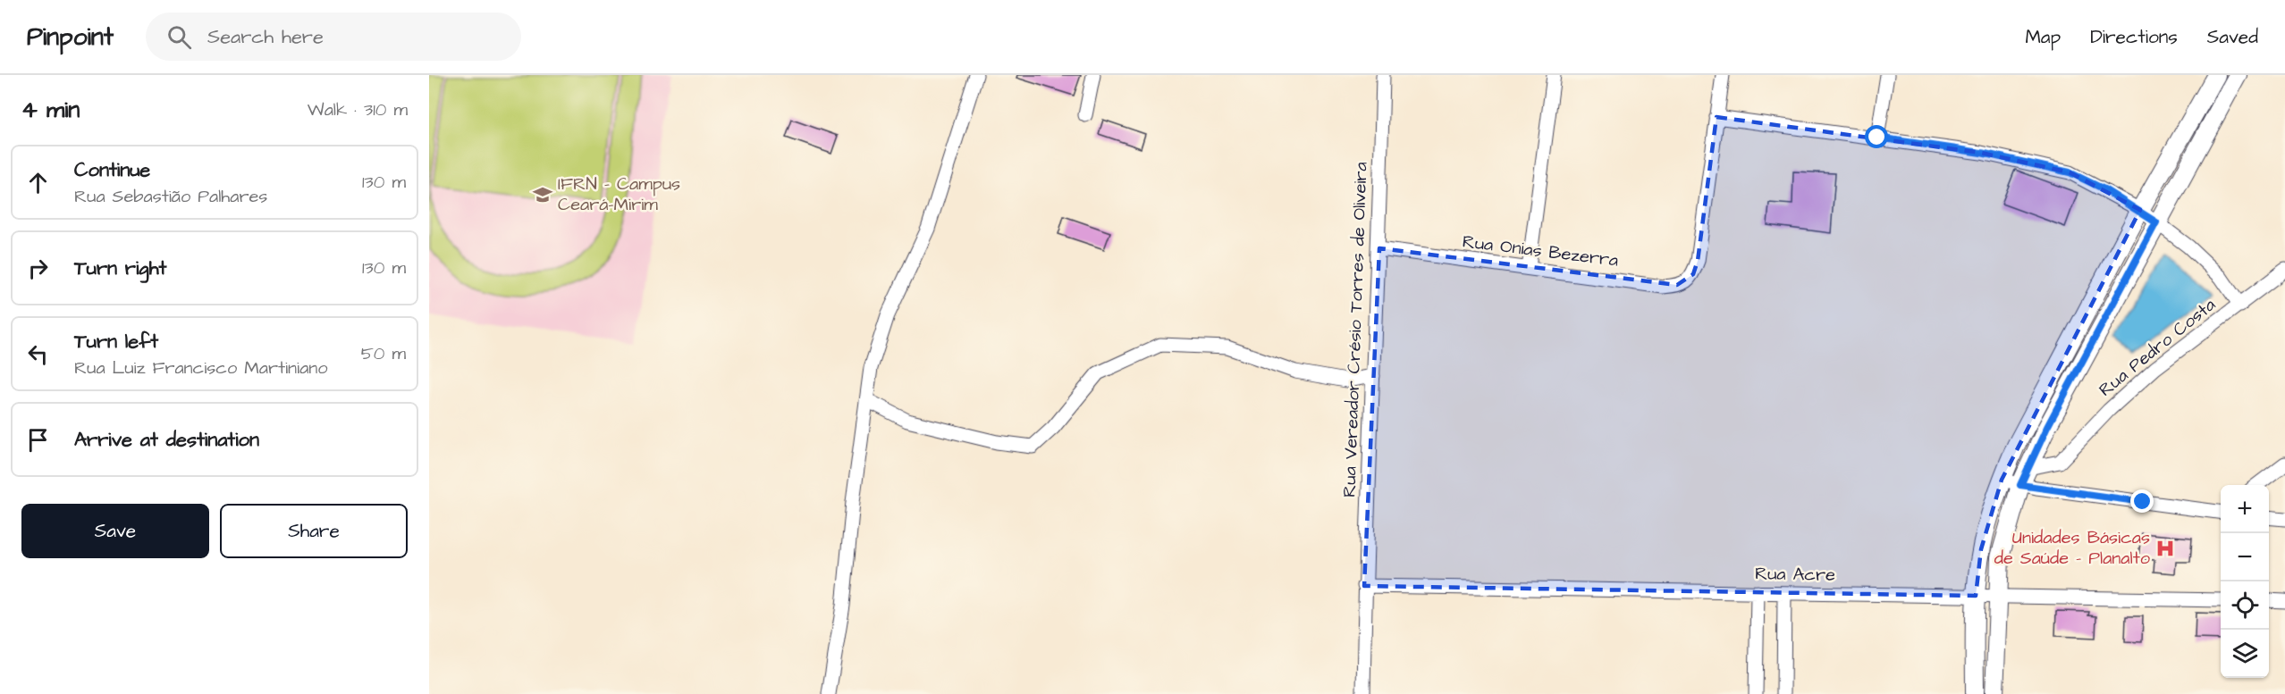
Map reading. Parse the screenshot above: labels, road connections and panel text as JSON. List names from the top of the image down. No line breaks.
{"streets":{"street":["Rua Onias Bezerra","Rua Vereador Crésio Torres de Oliveira","Rua Pedro Costa","Rua Acre"]},"crossings":[["Rua Onias Bezerra","Rua Vereador Crésio Torres de Oliveira"],["Rua Vereador Crésio Torres de Oliveira","Rua Acre"]],"places":{"school or university":["IFRN - Campus Ceará-Mirim"],"hospital":["Unidades Básicas de Saúde - Planalto"]},"page":{"header":"Pinpoint","search":"Search here","nav":["Map","Directions","Saved"],"heading":["4 min","Walk · 310 m"],"list":[["Continue","Rua Sebastião Palhares","130 m"],["Turn right","130 m"],["Turn left","Rua Luiz Francisco Martiniano","50 m"],"Arrive at destination"],"map_buttons":["+","−"],"buttons":["Save","Share"]}}
